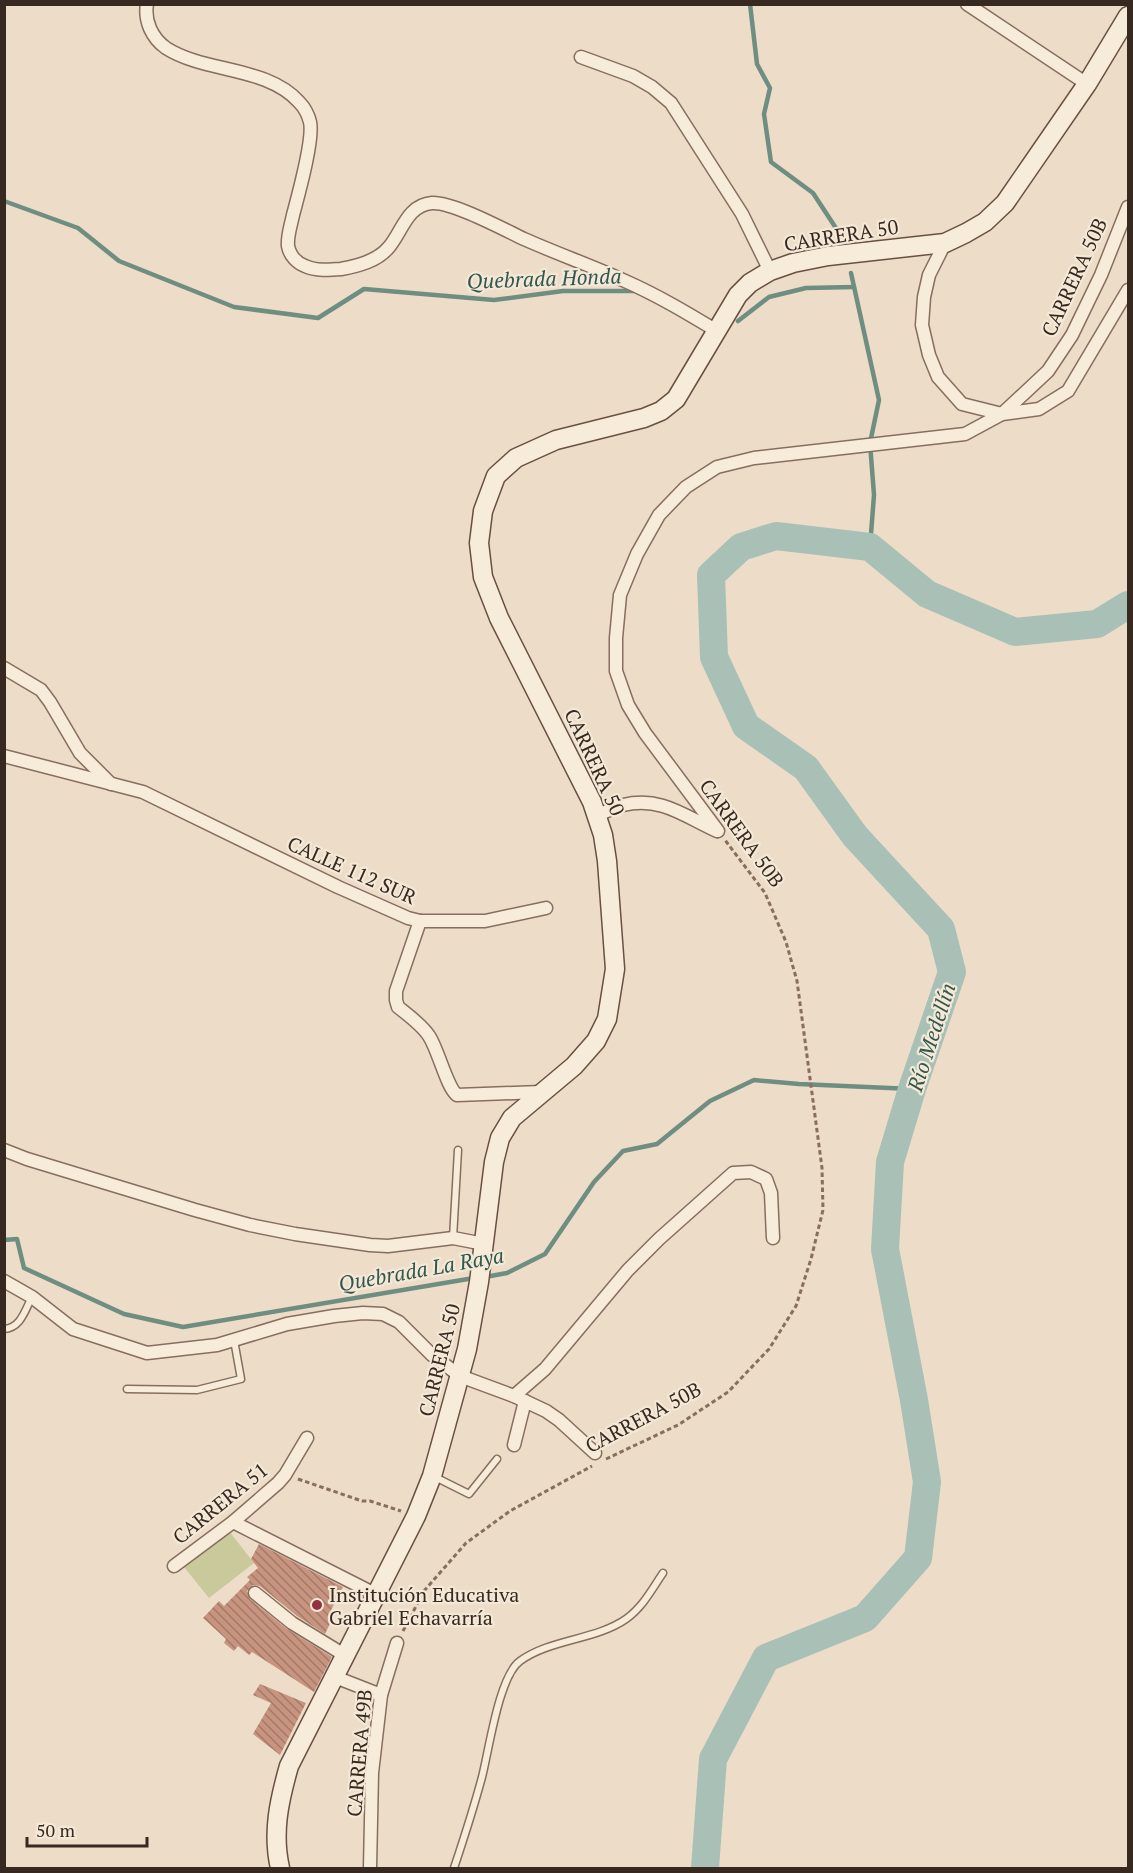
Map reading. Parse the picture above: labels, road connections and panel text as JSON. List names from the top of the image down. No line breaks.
{"streets":{"main road":["CARRERA 50"],"street":["CARRERA 50B","CALLE 112 SUR","CARRERA 51","CARRERA 49B"]},"crossings":[["CARRERA 50","CALLE 112 SUR"],["CARRERA 50B","CARRERA 49B"]],"water":["Quebrada Honda","Río Medellín","Quebrada La Raya"],"places":["Institución Educativa Gabriel Echavarría"],"scale_bar":"50 m"}
